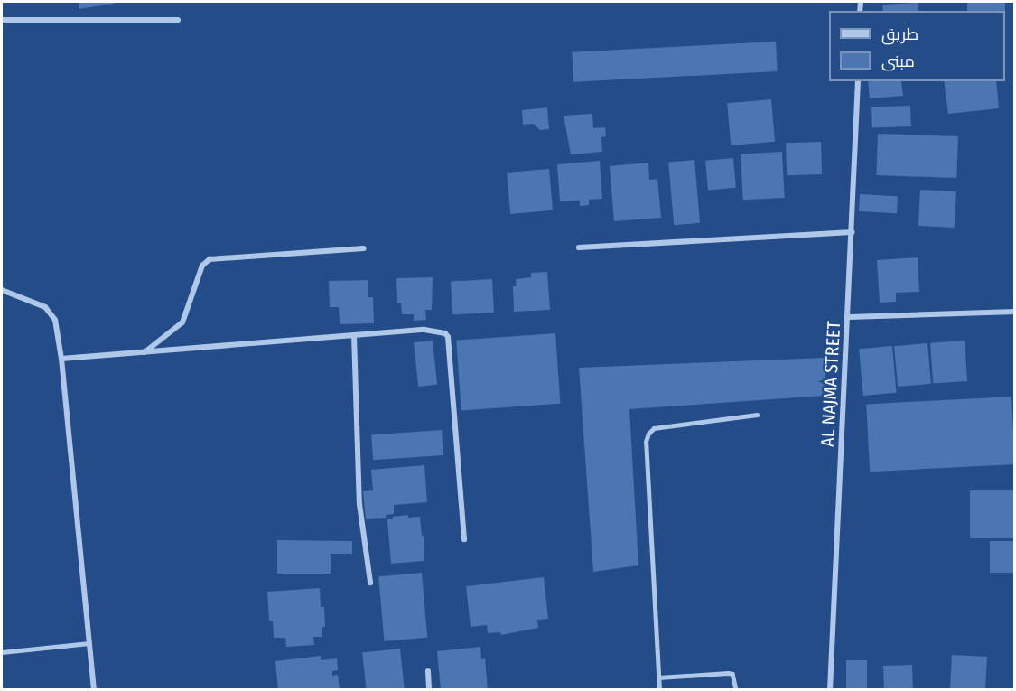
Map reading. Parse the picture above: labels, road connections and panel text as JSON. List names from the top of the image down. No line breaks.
{"streets":{"street":["AL NAJMA STREET"]},"legend":["طريق","مبنى"]}
